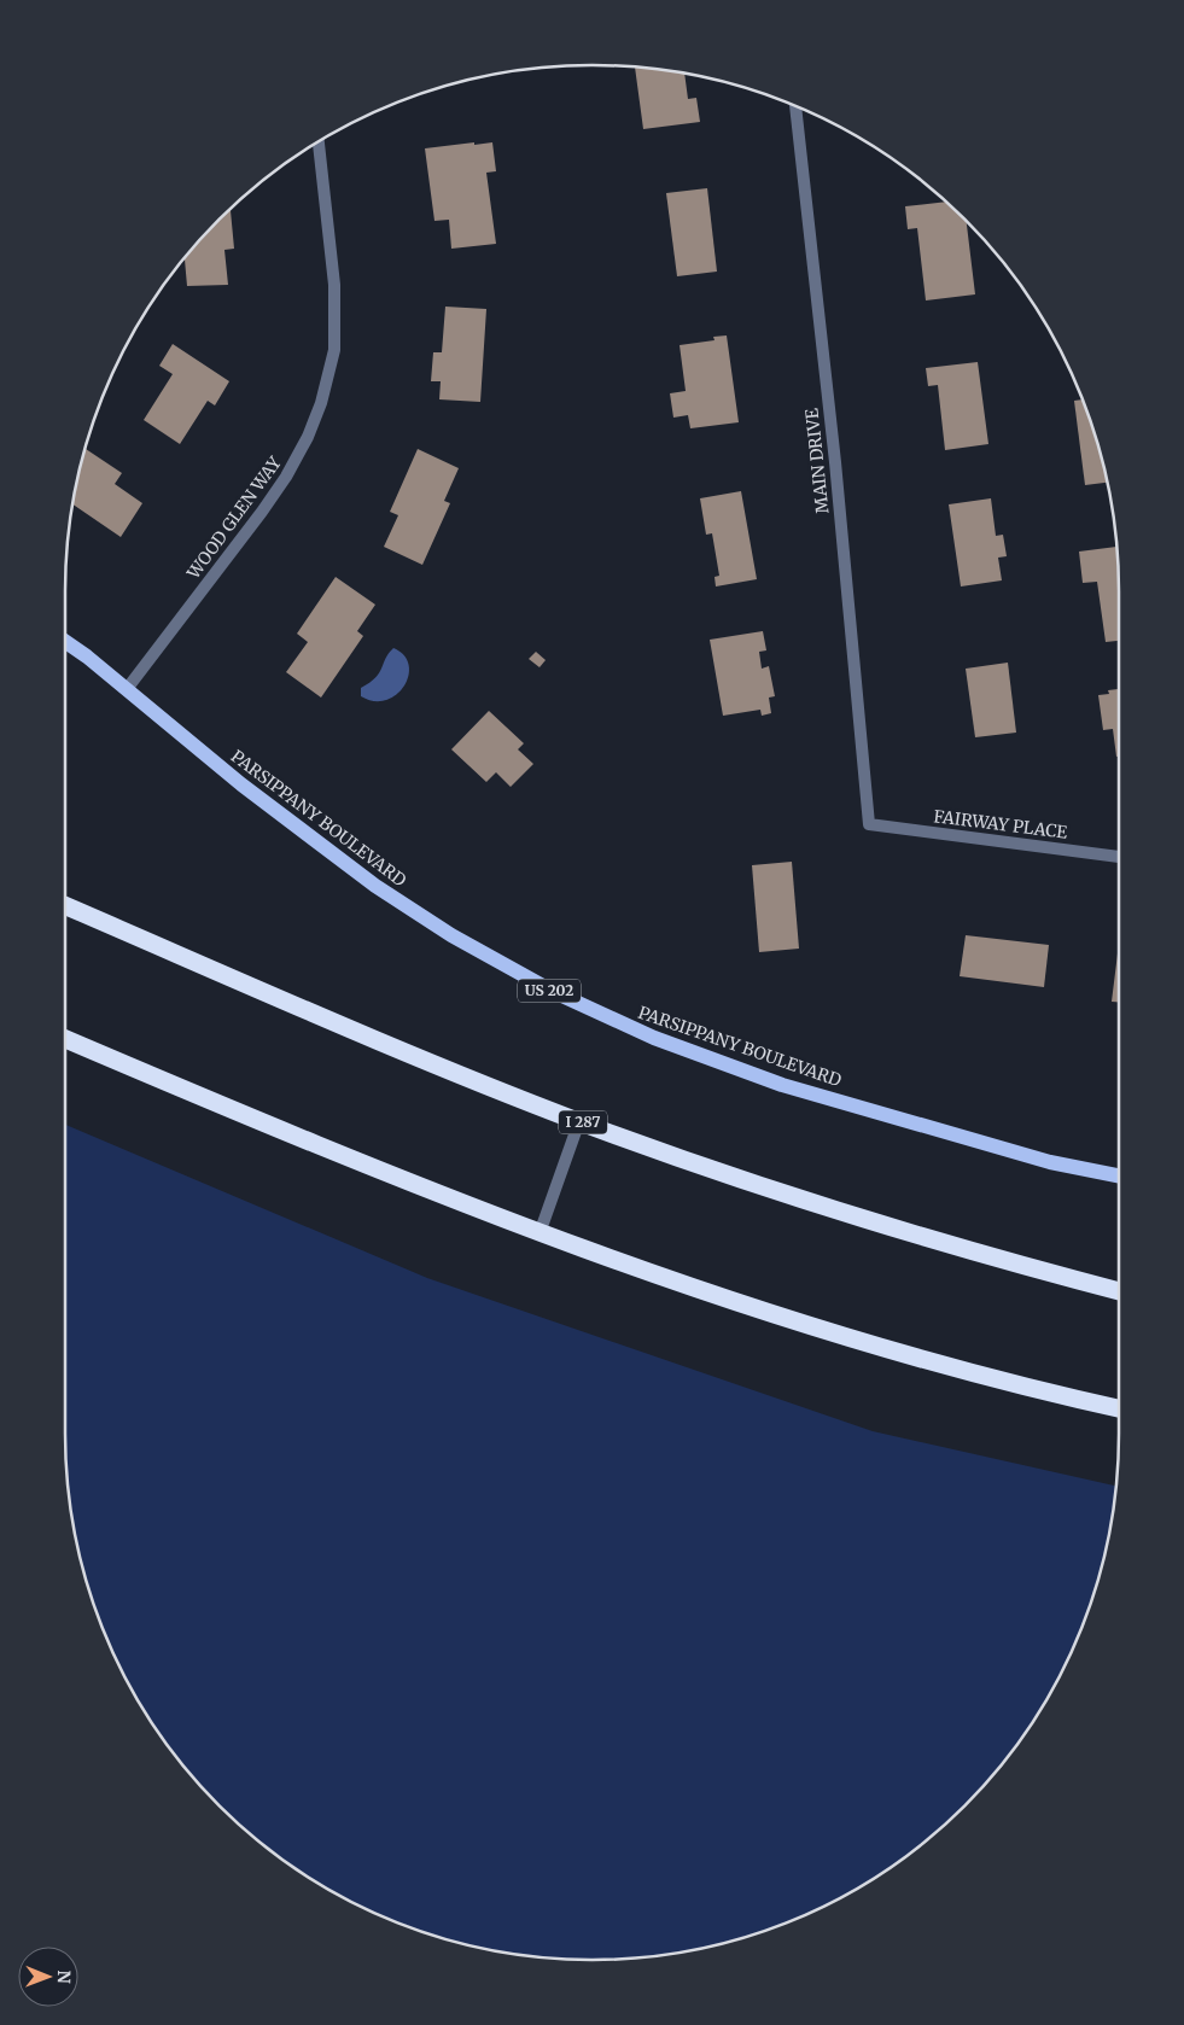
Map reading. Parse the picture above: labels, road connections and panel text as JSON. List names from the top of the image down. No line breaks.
{"streets":{"highway":["I 287"],"main road":["PARSIPPANY BOULEVARD","US 202"],"street":["MAIN DRIVE","WOOD GLEN WAY","FAIRWAY PLACE"]},"crossings":[["MAIN DRIVE","FAIRWAY PLACE"],["WOOD GLEN WAY","PARSIPPANY BOULEVARD"]],"north":"right"}
